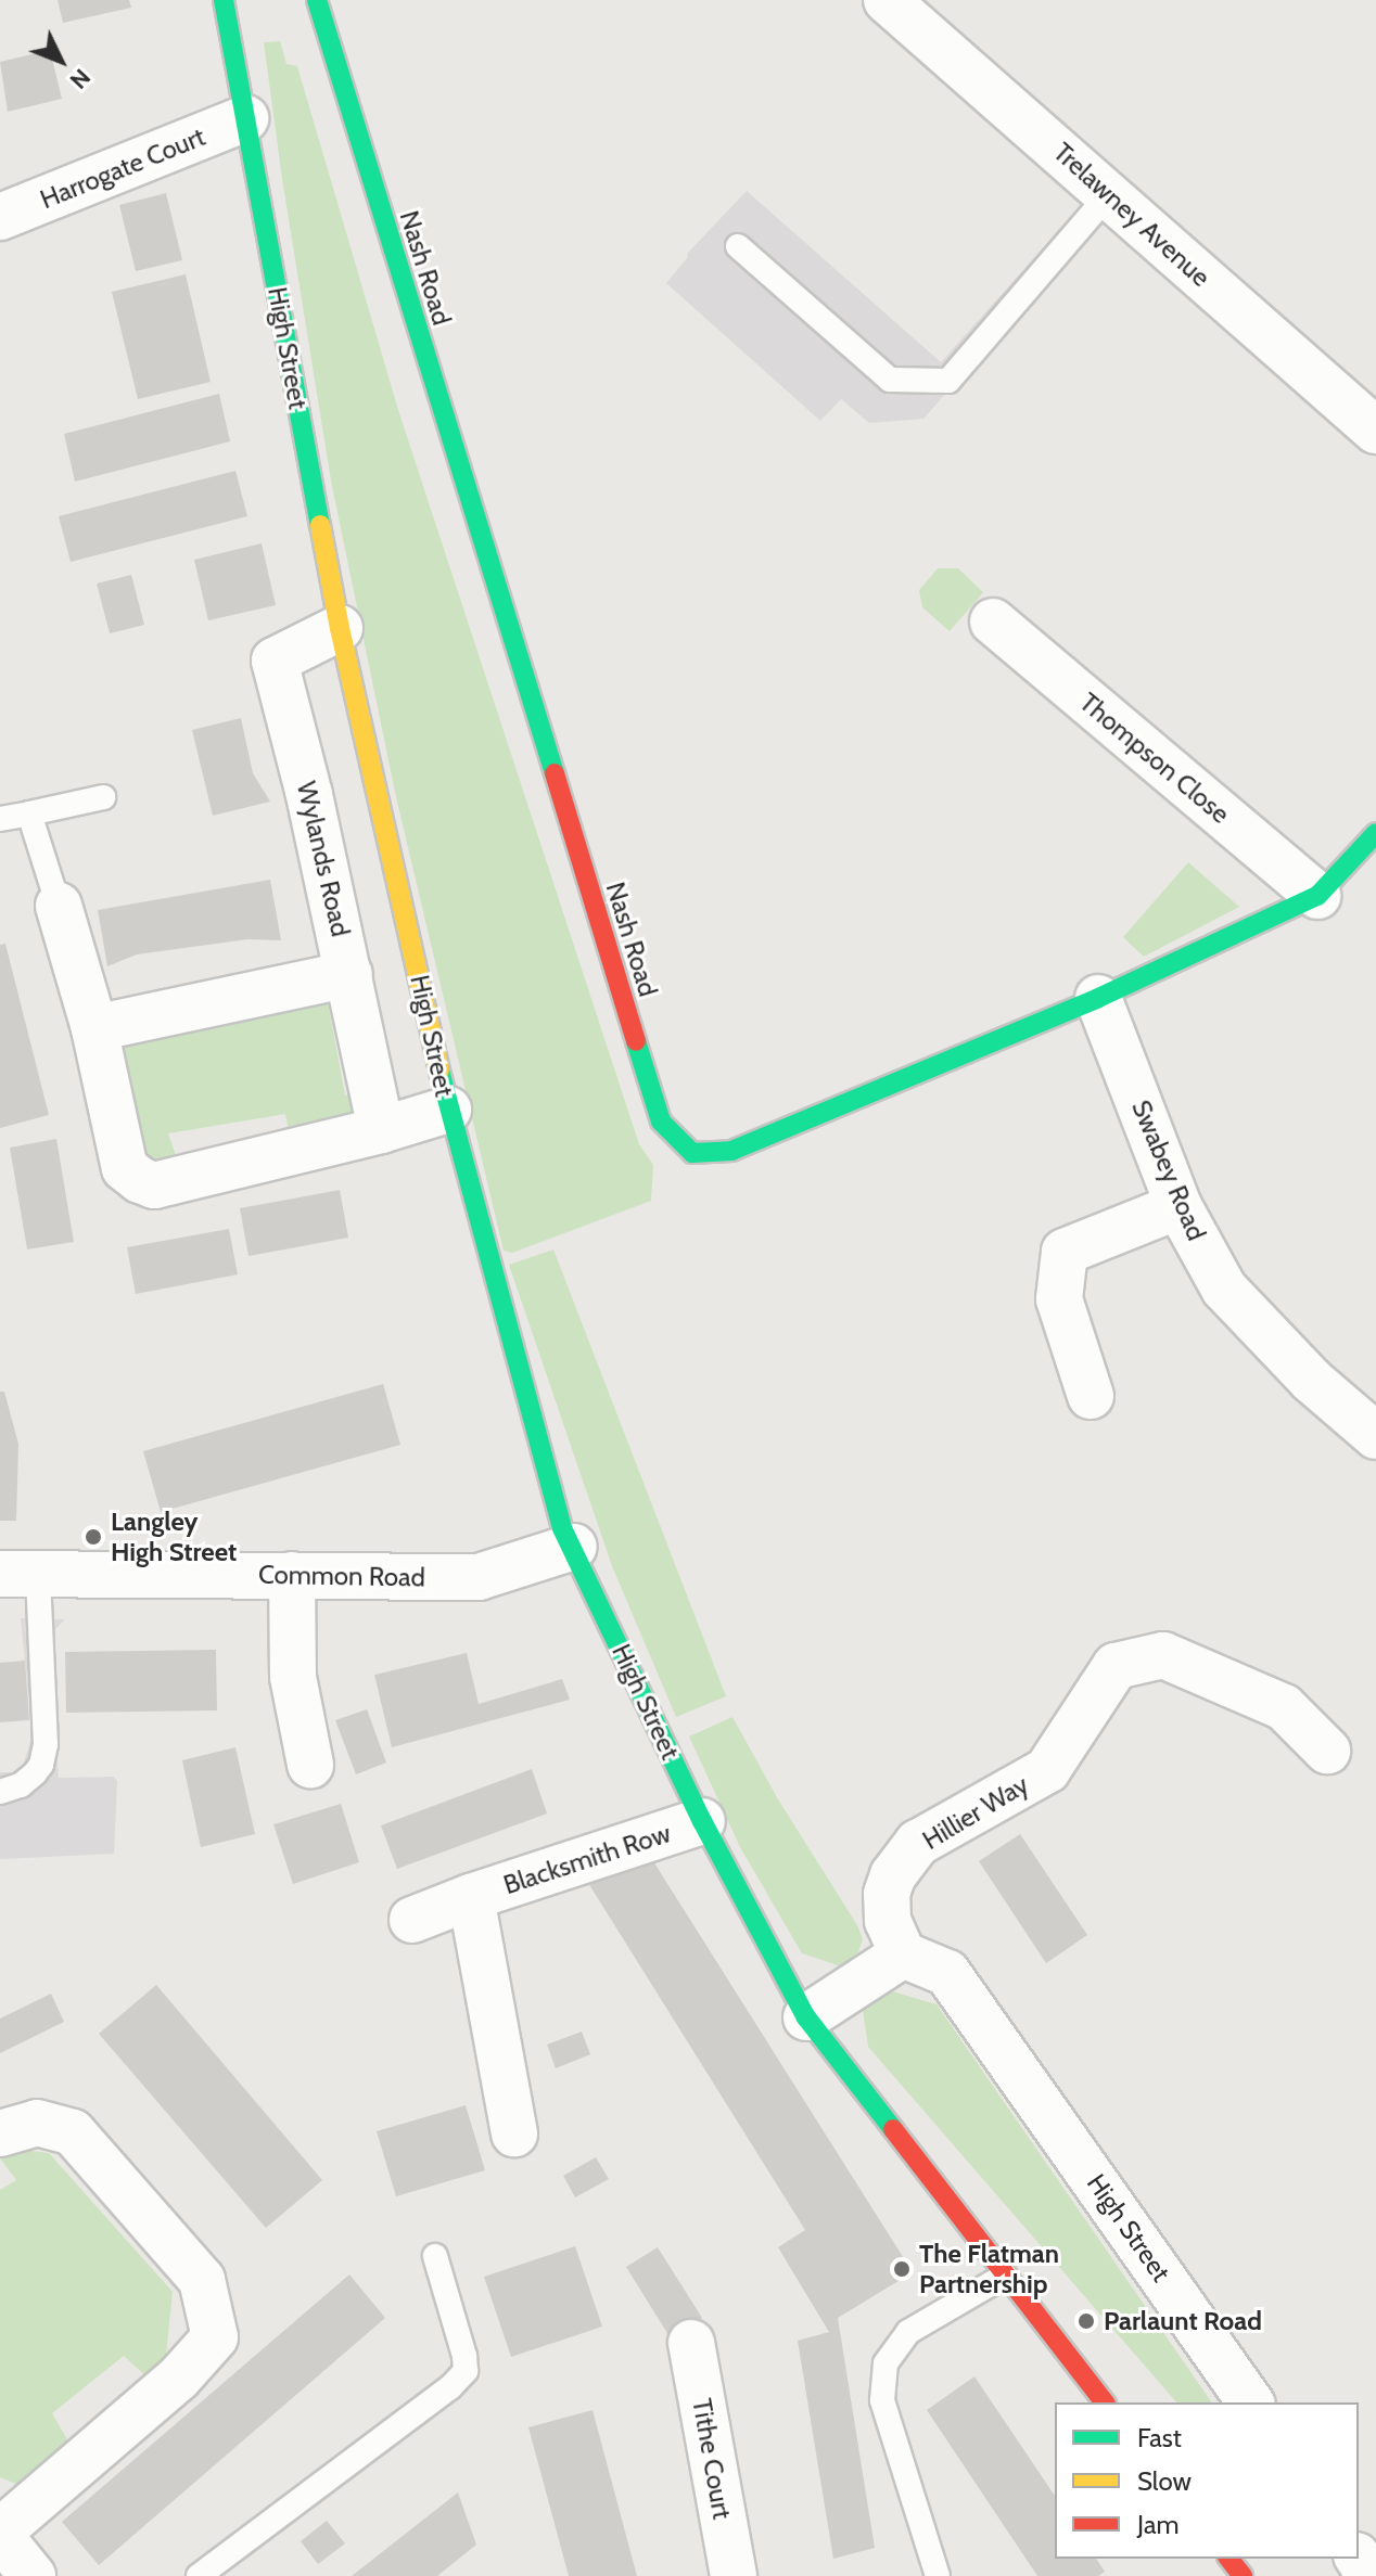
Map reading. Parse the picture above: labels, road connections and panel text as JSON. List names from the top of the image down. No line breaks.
{"streets":{"main road":["Nash Road","High Street"],"street":["Harrogate Court","Trelawney Avenue","Thompson Close","Wylands Road","Swabey Road","Common Road","Hillier Way","Blacksmith Row","Tithe Court"]},"crossings":[["Harrogate Court","High Street"],["Nash Road","Thompson Close"],["Nash Road","Swabey Road"],["High Street","Wylands Road"],["High Street","Common Road"],["High Street","Hillier Way"],["High Street","Blacksmith Row"]],"places":["Langley High Street","The Flatman Partnership","Parlaunt Road"],"legend":["Fast","Slow","Jam"],"north":"bottom right"}
